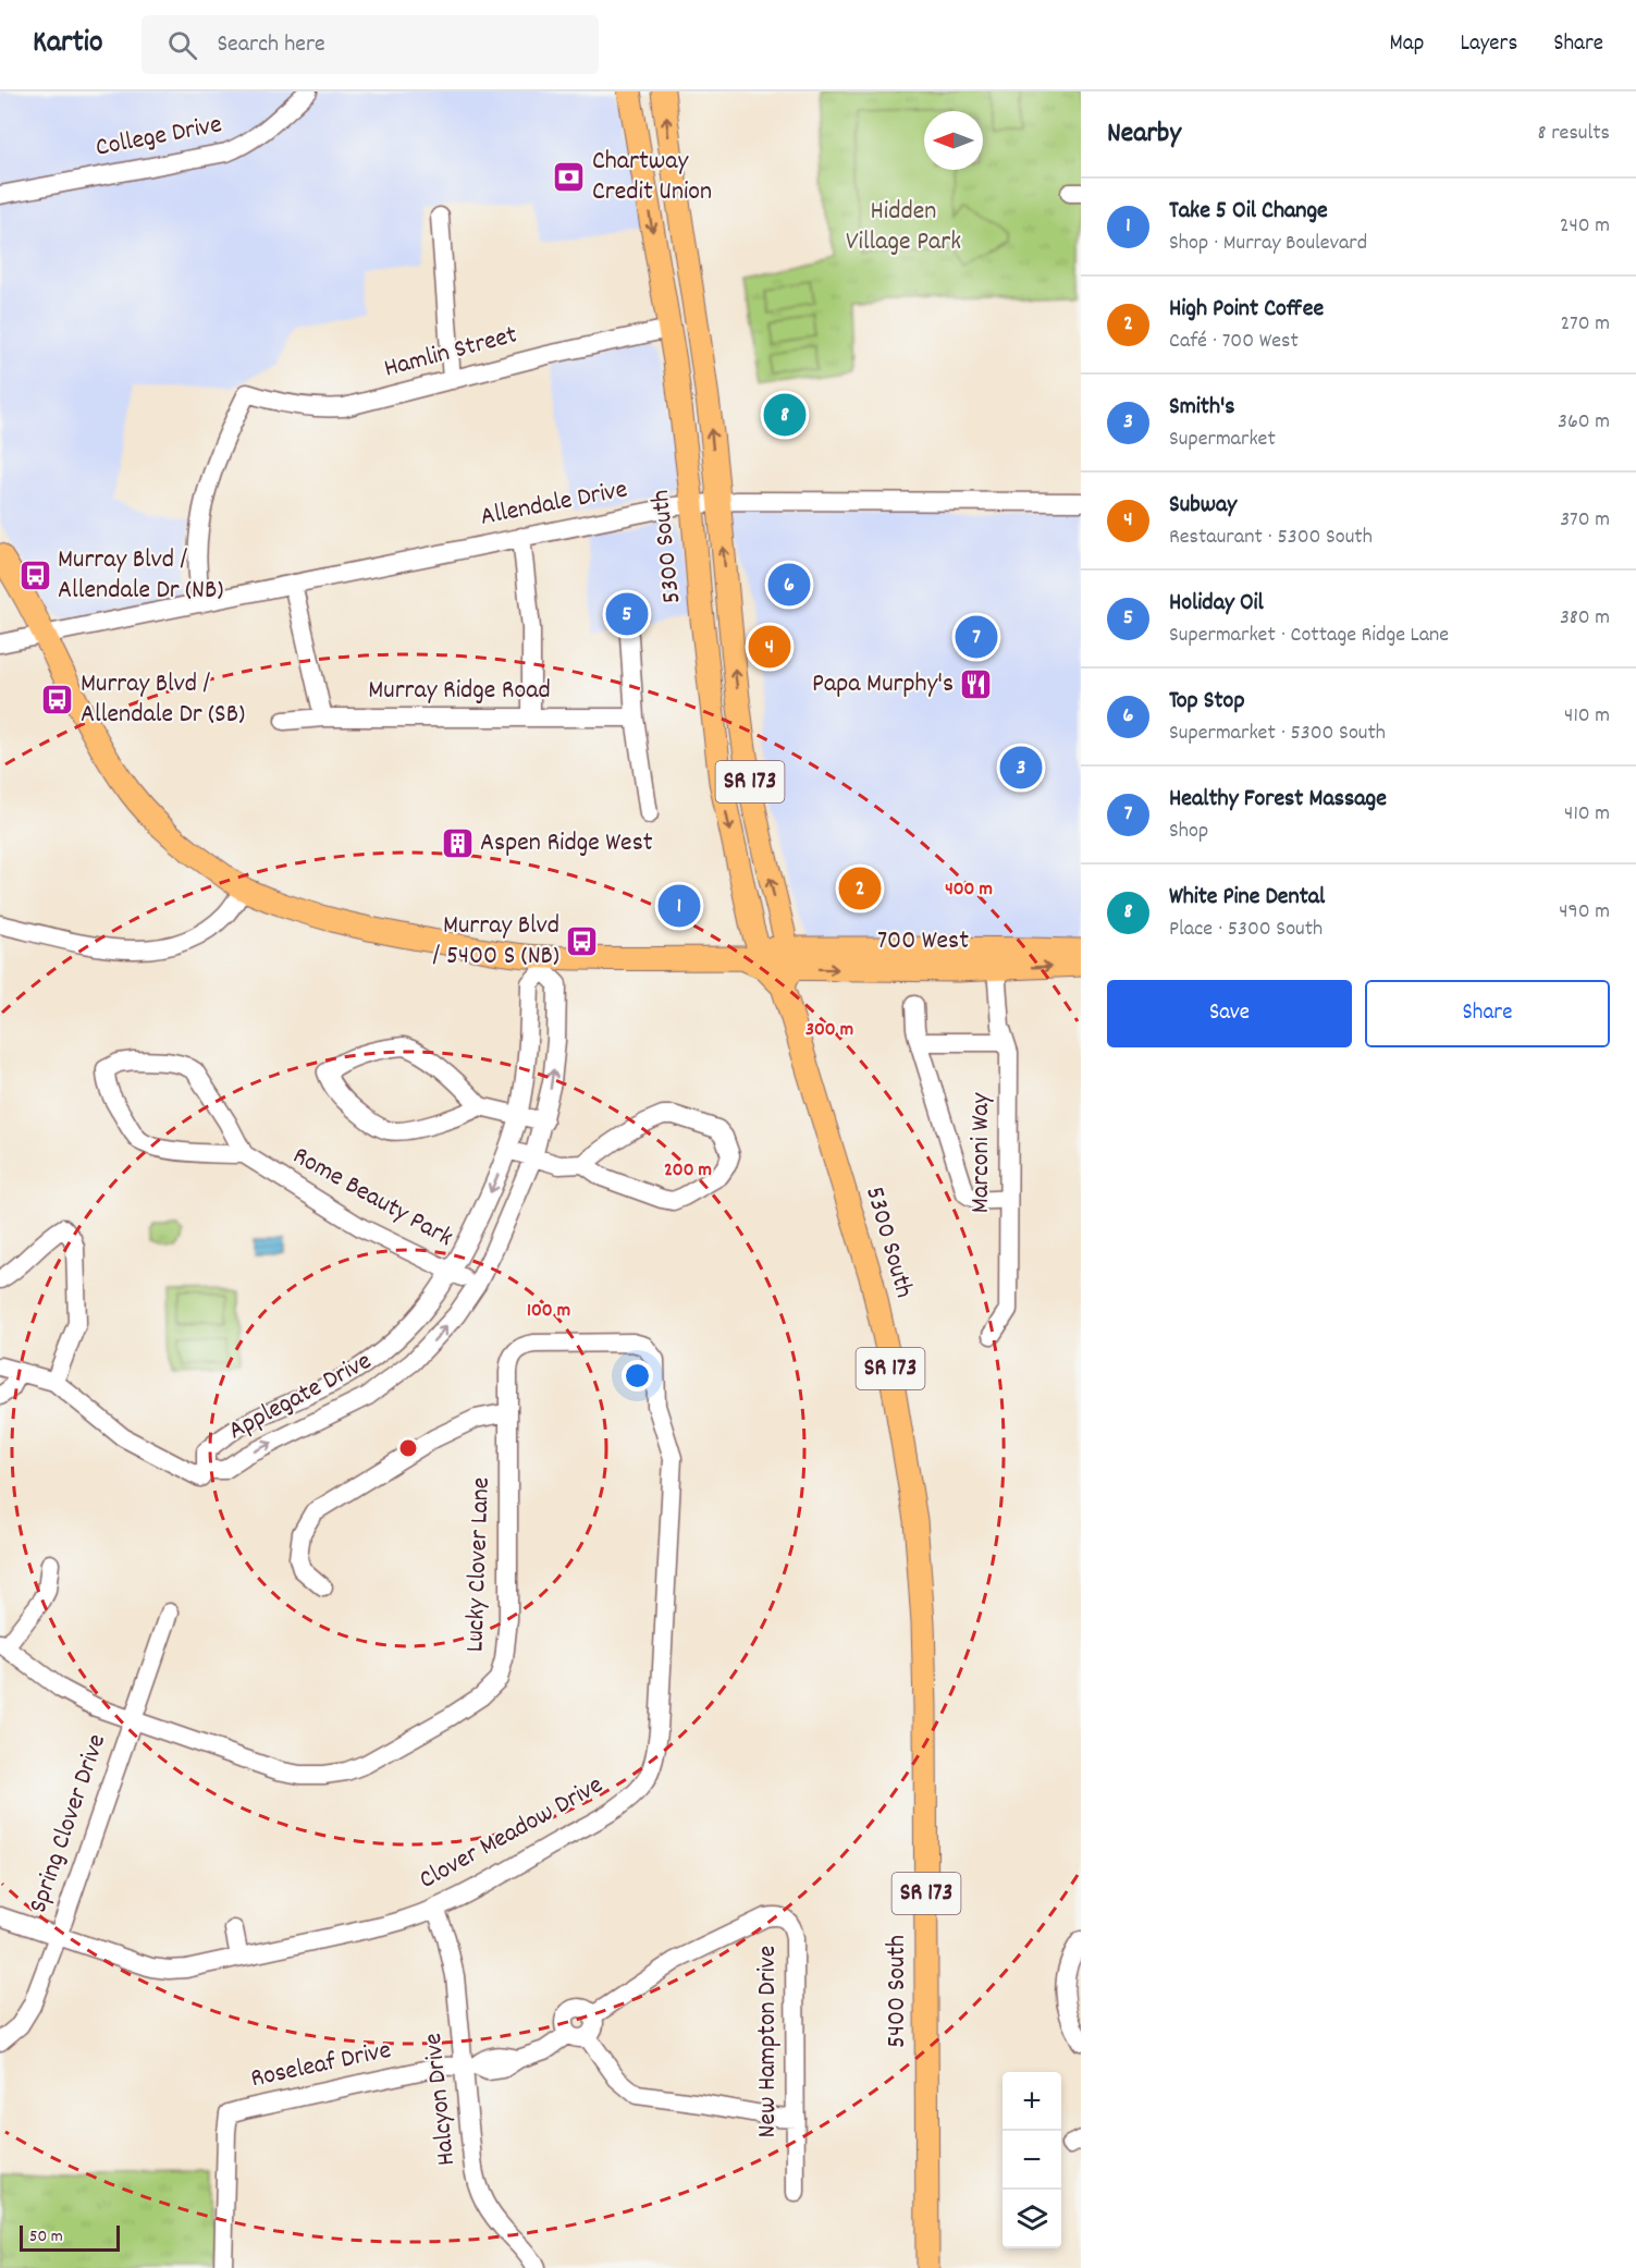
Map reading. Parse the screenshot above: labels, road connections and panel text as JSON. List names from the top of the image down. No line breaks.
{"streets":{"main road":["5300 South","SR 173","700 West","5400 South"],"street":["College Drive","Hamlin Street","Allendale Drive","Murray Ridge Road","Marconi Way","Rome Beauty Park","Applegate Drive","Lucky Clover Lane","Spring Clover Drive","Clover Meadow Drive","New Hampton Drive","Roseleaf Drive","Halcyon Drive"]},"crossings":[["Hamlin Street","Allendale Drive"],["Hamlin Street","5300 South"],["Allendale Drive","5300 South"],["5300 South","700 West"],["5300 South","5400 South"],["700 West","Marconi Way"],["Rome Beauty Park","Applegate Drive"],["Lucky Clover Lane","Spring Clover Drive"],["Lucky Clover Lane","Clover Meadow Drive"],["Spring Clover Drive","Clover Meadow Drive"],["Clover Meadow Drive","Halcyon Drive"],["Roseleaf Drive","Halcyon Drive"]],"parks":["Hidden Village Park"],"places":{"bank":["Chartway Credit Union"],"bus stop":["Murray Blvd / Allendale Dr (NB)","Murray Blvd / Allendale Dr (SB)","Murray Blvd / 5400 S (NB)"],"restaurant":["Papa Murphy's"],"building":["Aspen Ridge West"]},"scale_bar":"50 m","north":"left","page":{"header":"Kartio","search":"Search here","nav":["Map","Layers","Share"],"heading":["Nearby","8 results"],"list":[{"mark":"1","name":"Take 5 Oil Change","note":"Shop · Murray Boulevard","value":"240 m"},{"mark":"2","name":"High Point Coffee","note":"Café · 700 West","value":"270 m"},{"mark":"3","name":"Smith's","note":"Supermarket","value":"360 m"},{"mark":"4","name":"Subway","note":"Restaurant · 5300 South","value":"370 m"},{"mark":"5","name":"Holiday Oil","note":"Supermarket · Cottage Ridge Lane","value":"380 m"},{"mark":"6","name":"Top Stop","note":"Supermarket · 5300 South","value":"410 m"},{"mark":"7","name":"Healthy Forest Massage","note":"Shop","value":"410 m"},{"mark":"8","name":"White Pine Dental","note":"Place · 5300 South","value":"490 m"}],"pins":["8","6","5","7","4","3","2","1"],"buttons":["Save","Share"],"map_buttons":["+","−"],"scale":"50 m"},"rings":["400 m","300 m","200 m","100 m"]}
